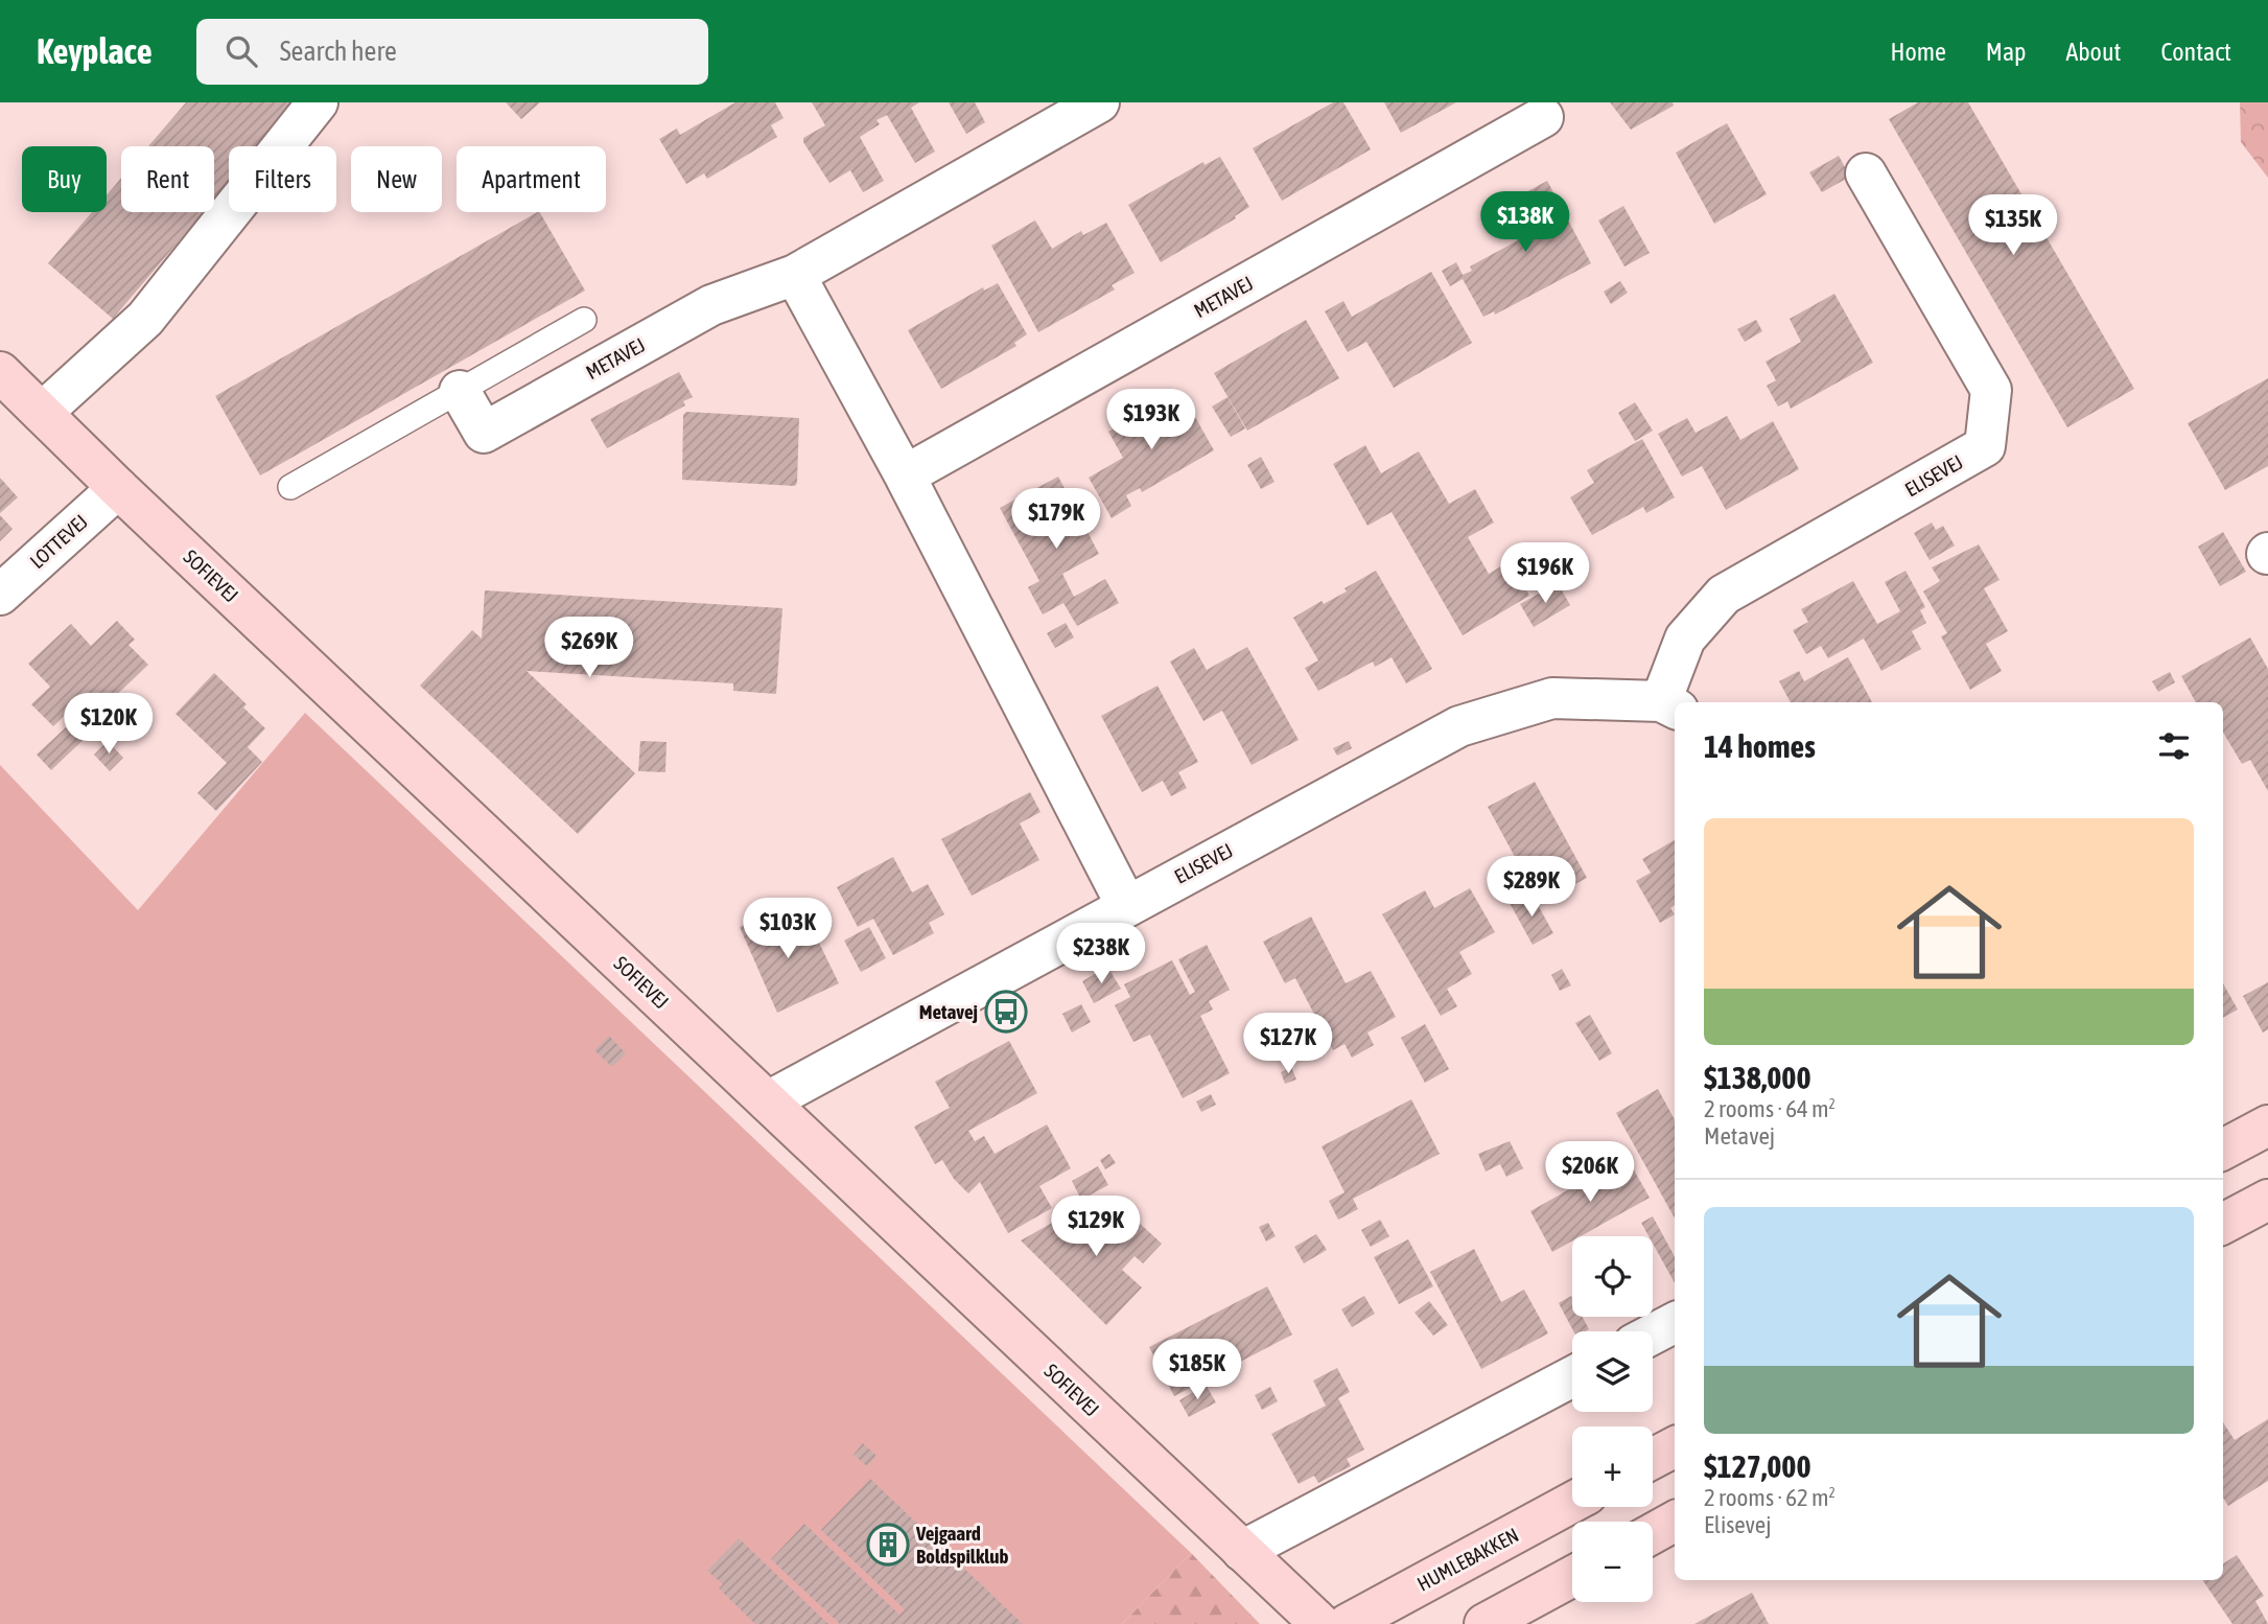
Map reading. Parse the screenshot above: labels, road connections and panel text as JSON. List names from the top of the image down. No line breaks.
{"streets":{"street":["METAVEJ","ELISEVEJ","LOTTEVEJ","SOFIEVEJ","HUMLEBAKKEN"]},"crossings":[["ELISEVEJ","SOFIEVEJ"],["LOTTEVEJ","SOFIEVEJ"]],"places":{"bus stop":["Metavej"],"building":["Vejgaard Boldspilklub"]},"page":{"header":"Keyplace","search":"Search here","nav":["Home","Map","About","Contact"],"chip":["Buy","Rent","Filters","New","Apartment"],"price":["$138K","$135K","$193K","$179K","$196K","$269K","$120K","$289K","$103K","$238K","$127K","$206K","$129K","$185K"],"heading":"14 homes","list":[{"name":"$138,000","note":"2 rooms · 64 m² · Metavej"},{"name":"$127,000","note":"2 rooms · 62 m² · Elisevej"}],"map_buttons":["+","−"]}}
